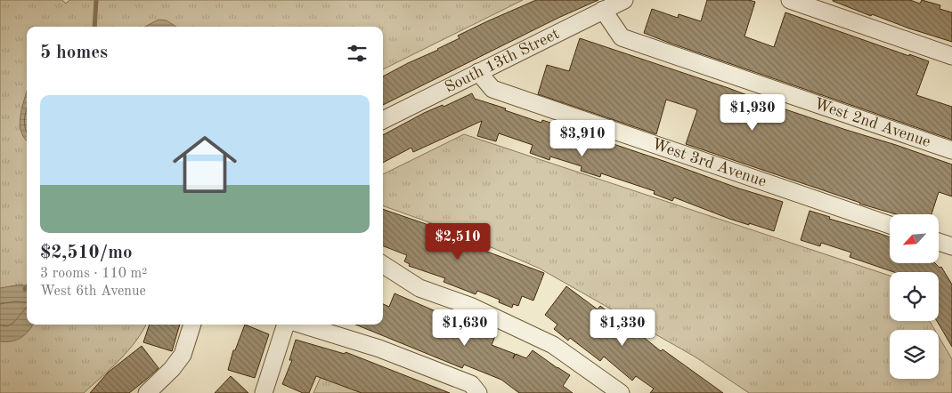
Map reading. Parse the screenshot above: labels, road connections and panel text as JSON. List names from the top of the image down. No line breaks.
{"streets":{"street":["South 13th Street","West 2nd Avenue","West 3rd Avenue"]},"crossings":[["South 13th Street","West 2nd Avenue"],["South 13th Street","West 3rd Avenue"]],"north":"bottom left","page":{"heading":"5 homes","list":[{"name":"$2,510/mo","note":"3 rooms · 110 m² · West 6th Avenue"}],"price":["$1,930","$3,910","$2,510","$1,630","$1,330"]}}
